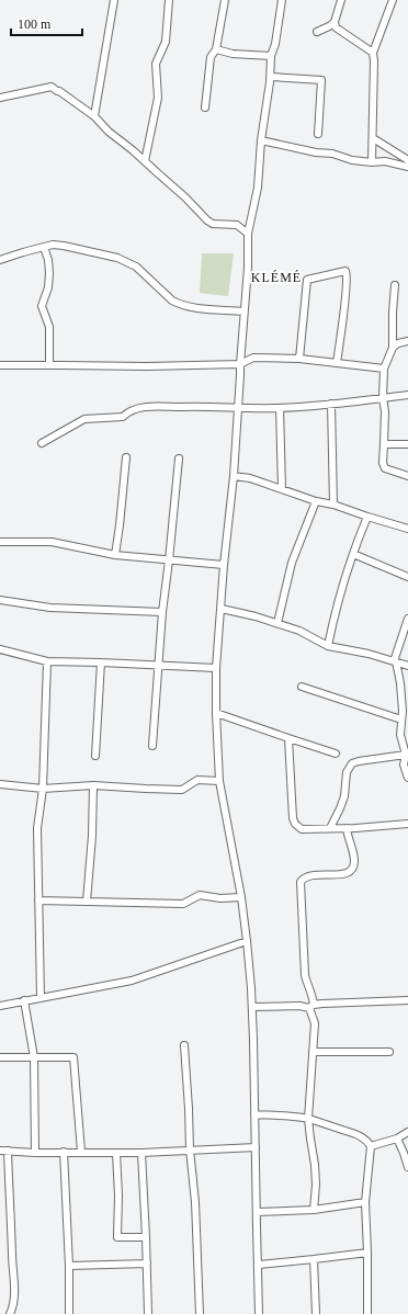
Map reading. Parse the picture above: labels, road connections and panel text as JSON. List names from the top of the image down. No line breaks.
{"districts":["KLÉMÉ"],"scale_bar":"100 m"}
